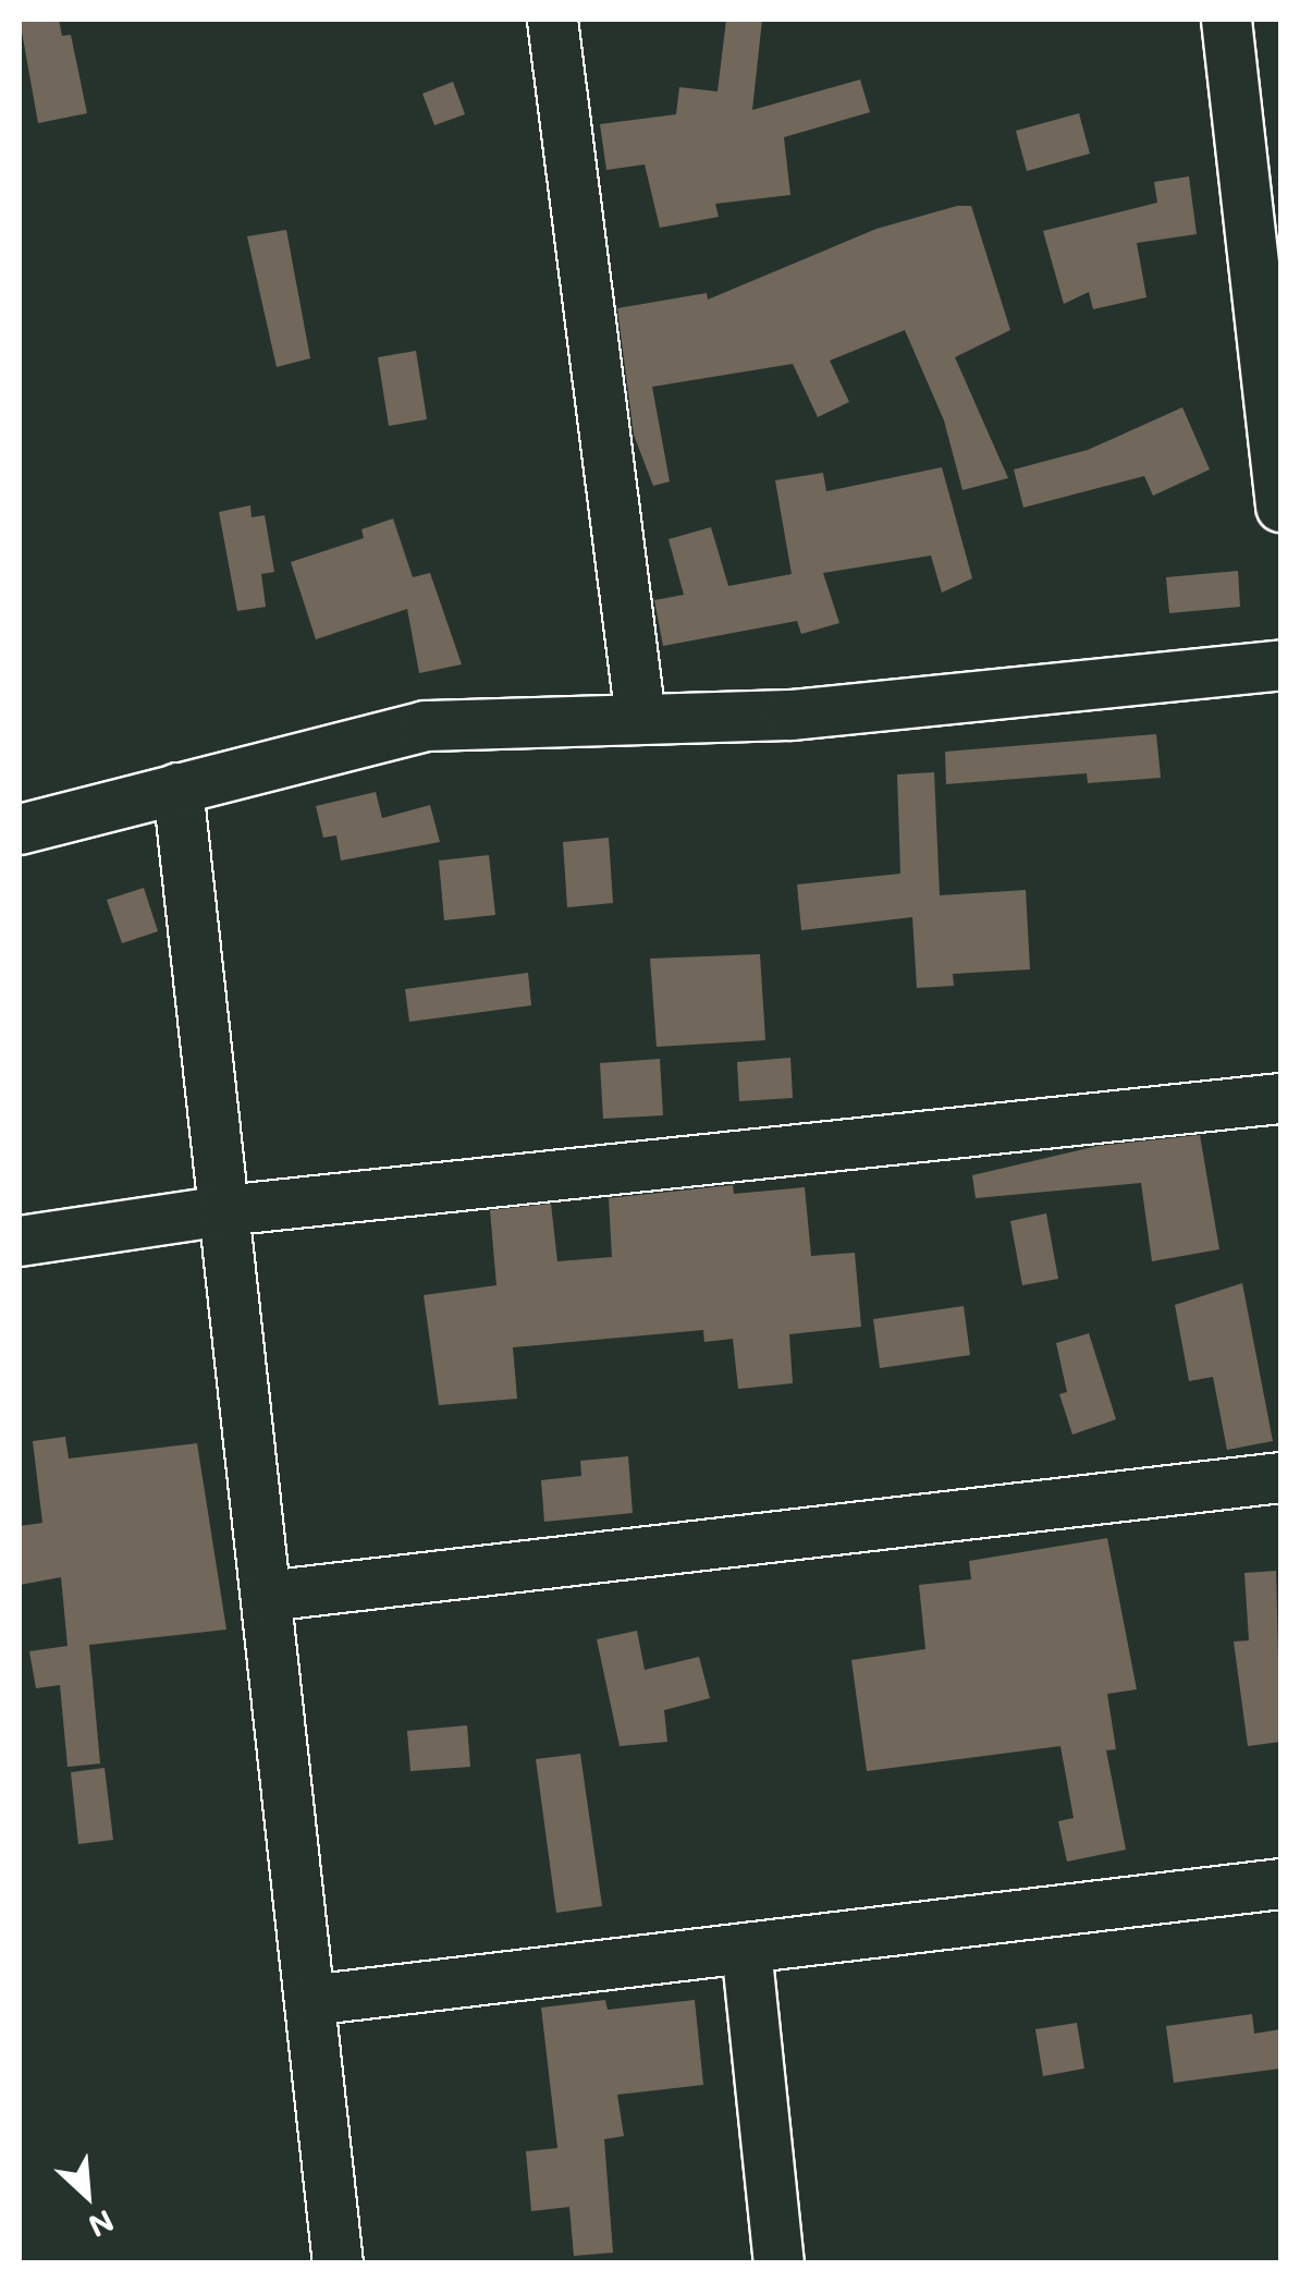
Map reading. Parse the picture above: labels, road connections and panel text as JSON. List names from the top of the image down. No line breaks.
{"north":"bottom right"}
